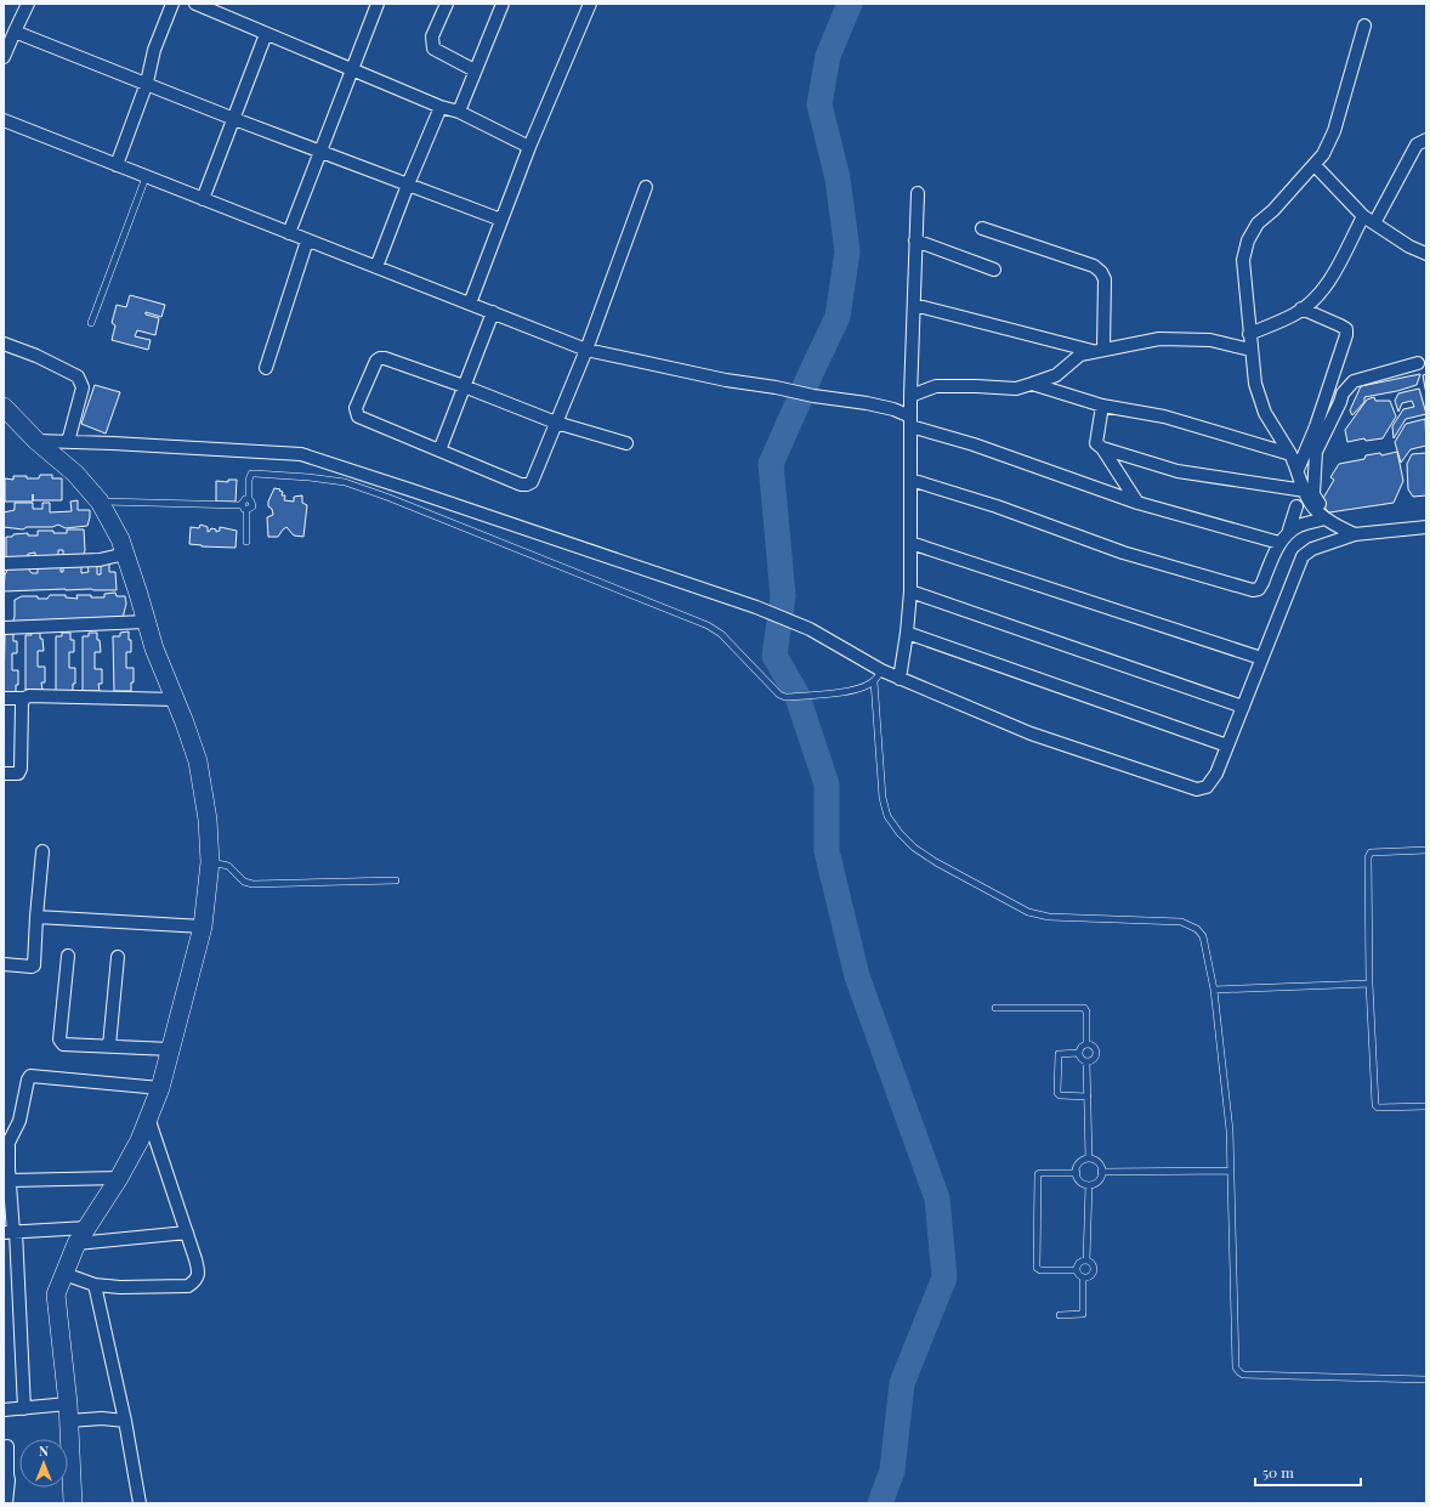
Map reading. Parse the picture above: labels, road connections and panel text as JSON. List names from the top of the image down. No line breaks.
{"scale_bar":"50 m","north":"top"}
